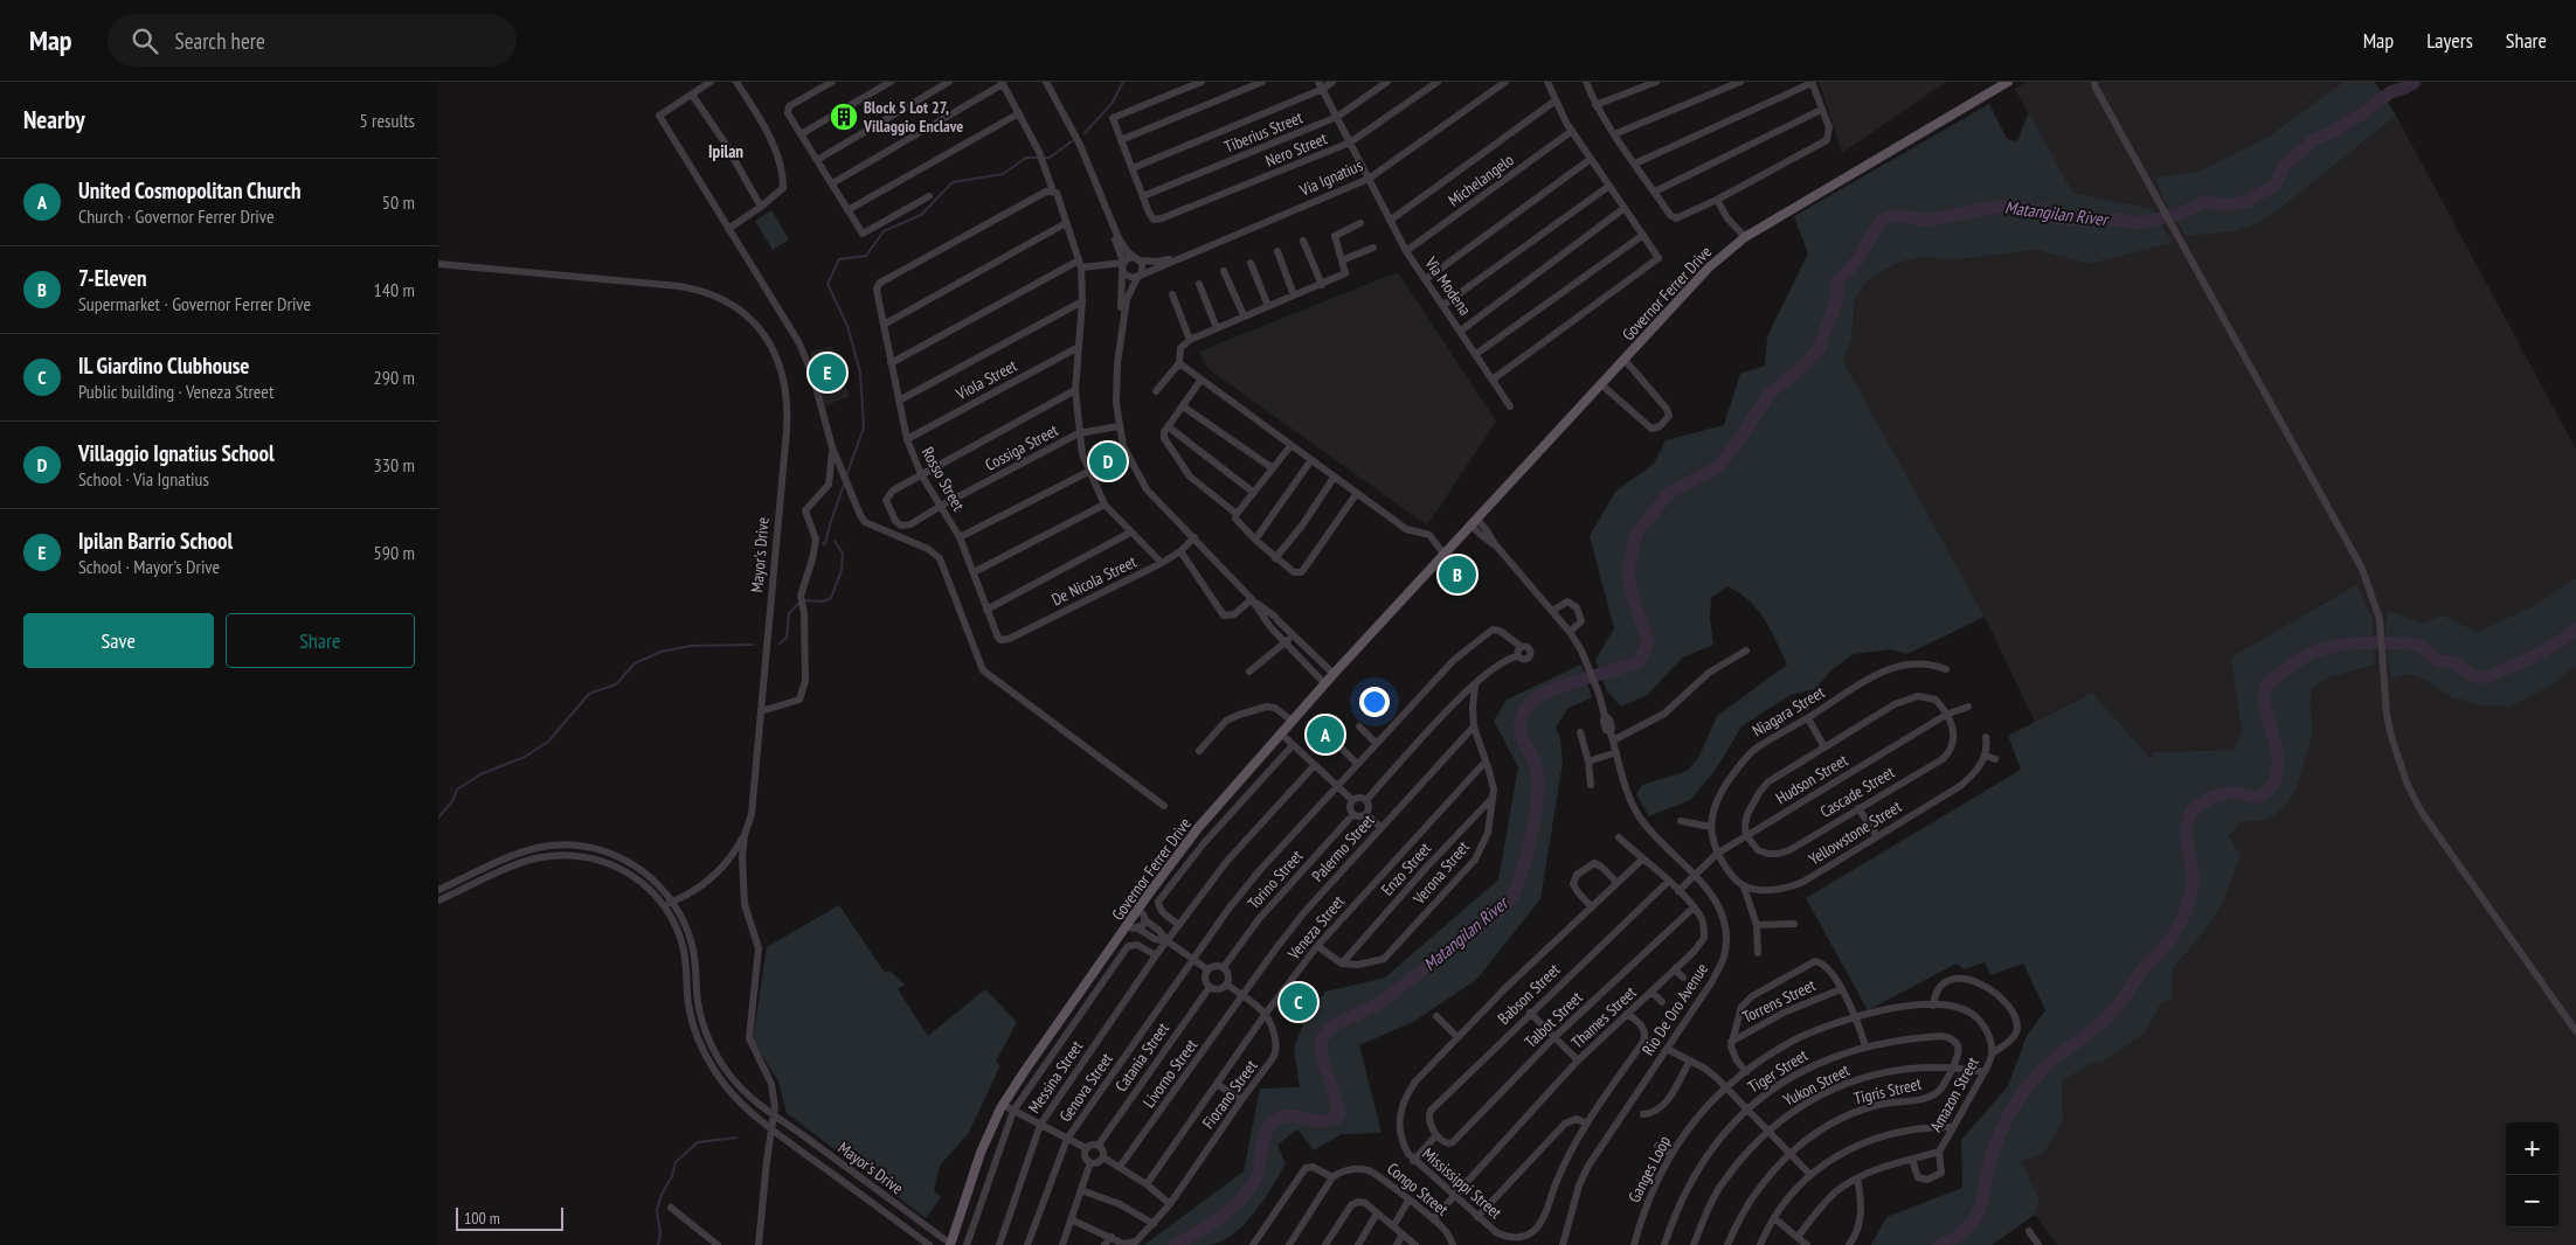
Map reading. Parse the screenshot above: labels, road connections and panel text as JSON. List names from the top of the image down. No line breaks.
{"streets":{"main road":["Governor Ferrer Drive"],"street":["Tiberius Street","Nero Street","Via Ignatius","Michelangelo","Via Modena","Viola Street","Cossiga Street","Rosso Street","Mayor's Drive","De Nicola Street","Niagara Street","Hudson Street","Cascade Street","Yellowstone Street","Palermo Street","Enzo Street","Verona Street","Torino Street","Veneza Street","Babson Street","Torrens Street","Rio De Oro Avenue","Thames Street","Talbot Street","Catania Street","Tiger Street","Livorno Street","Messina Street","Yukon Street","Genova Street","Tigris Street","Fiorano Street","Amazon Street","Ganges Loop","Mississippi Street","Congo Street"]},"crossings":[["Tiberius Street","Nero Street"],["Tiberius Street","Via Modena"],["Nero Street","Via Modena"],["Via Ignatius","Via Modena"],["Michelangelo","Via Modena"],["Governor Ferrer Drive","Mayor's Drive"],["Governor Ferrer Drive","Rio De Oro Avenue"],["Viola Street","Rosso Street"],["Cossiga Street","Rosso Street"],["Rosso Street","De Nicola Street"],["Niagara Street","Hudson Street"],["Hudson Street","Cascade Street"],["Hudson Street","Rio De Oro Avenue"],["Hudson Street","Thames Street"],["Palermo Street","Verona Street"],["Palermo Street","Livorno Street"],["Enzo Street","Verona Street"],["Verona Street","Veneza Street"],["Verona Street","Genova Street"],["Torino Street","Catania Street"],["Veneza Street","Fiorano Street"],["Babson Street","Thames Street"],["Babson Street","Talbot Street"],["Thames Street","Talbot Street"],["Thames Street","Mississippi Street"],["Thames Street","Congo Street"],["Tiger Street","Yukon Street"],["Tiger Street","Tigris Street"],["Yukon Street","Tigris Street"],["Yukon Street","Amazon Street"],["Amazon Street","Ganges Loop"]],"districts":["Ipilan"],"water":["Matangilan River"],"places":{"building":["Block 5 Lot 27, Villaggio Enclave"]},"scale_bar":"100 m","page":{"header":"Map","search":"Search here","nav":["Map","Layers","Share"],"heading":["Nearby","5 results"],"list":[{"mark":"A","name":"United Cosmopolitan Church","note":"Church · Governor Ferrer Drive","value":"50 m"},{"mark":"B","name":"7-Eleven","note":"Supermarket · Governor Ferrer Drive","value":"140 m"},{"mark":"C","name":"IL Giardino Clubhouse","note":"Public building · Veneza Street","value":"290 m"},{"mark":"D","name":"Villaggio Ignatius School","note":"School · Via Ignatius","value":"330 m"},{"mark":"E","name":"Ipilan Barrio School","note":"School · Mayor's Drive","value":"590 m"}],"pins":["E","D","B","A","C"],"buttons":["Save","Share"],"map_buttons":["+","−"],"scale":"100 m"}}
